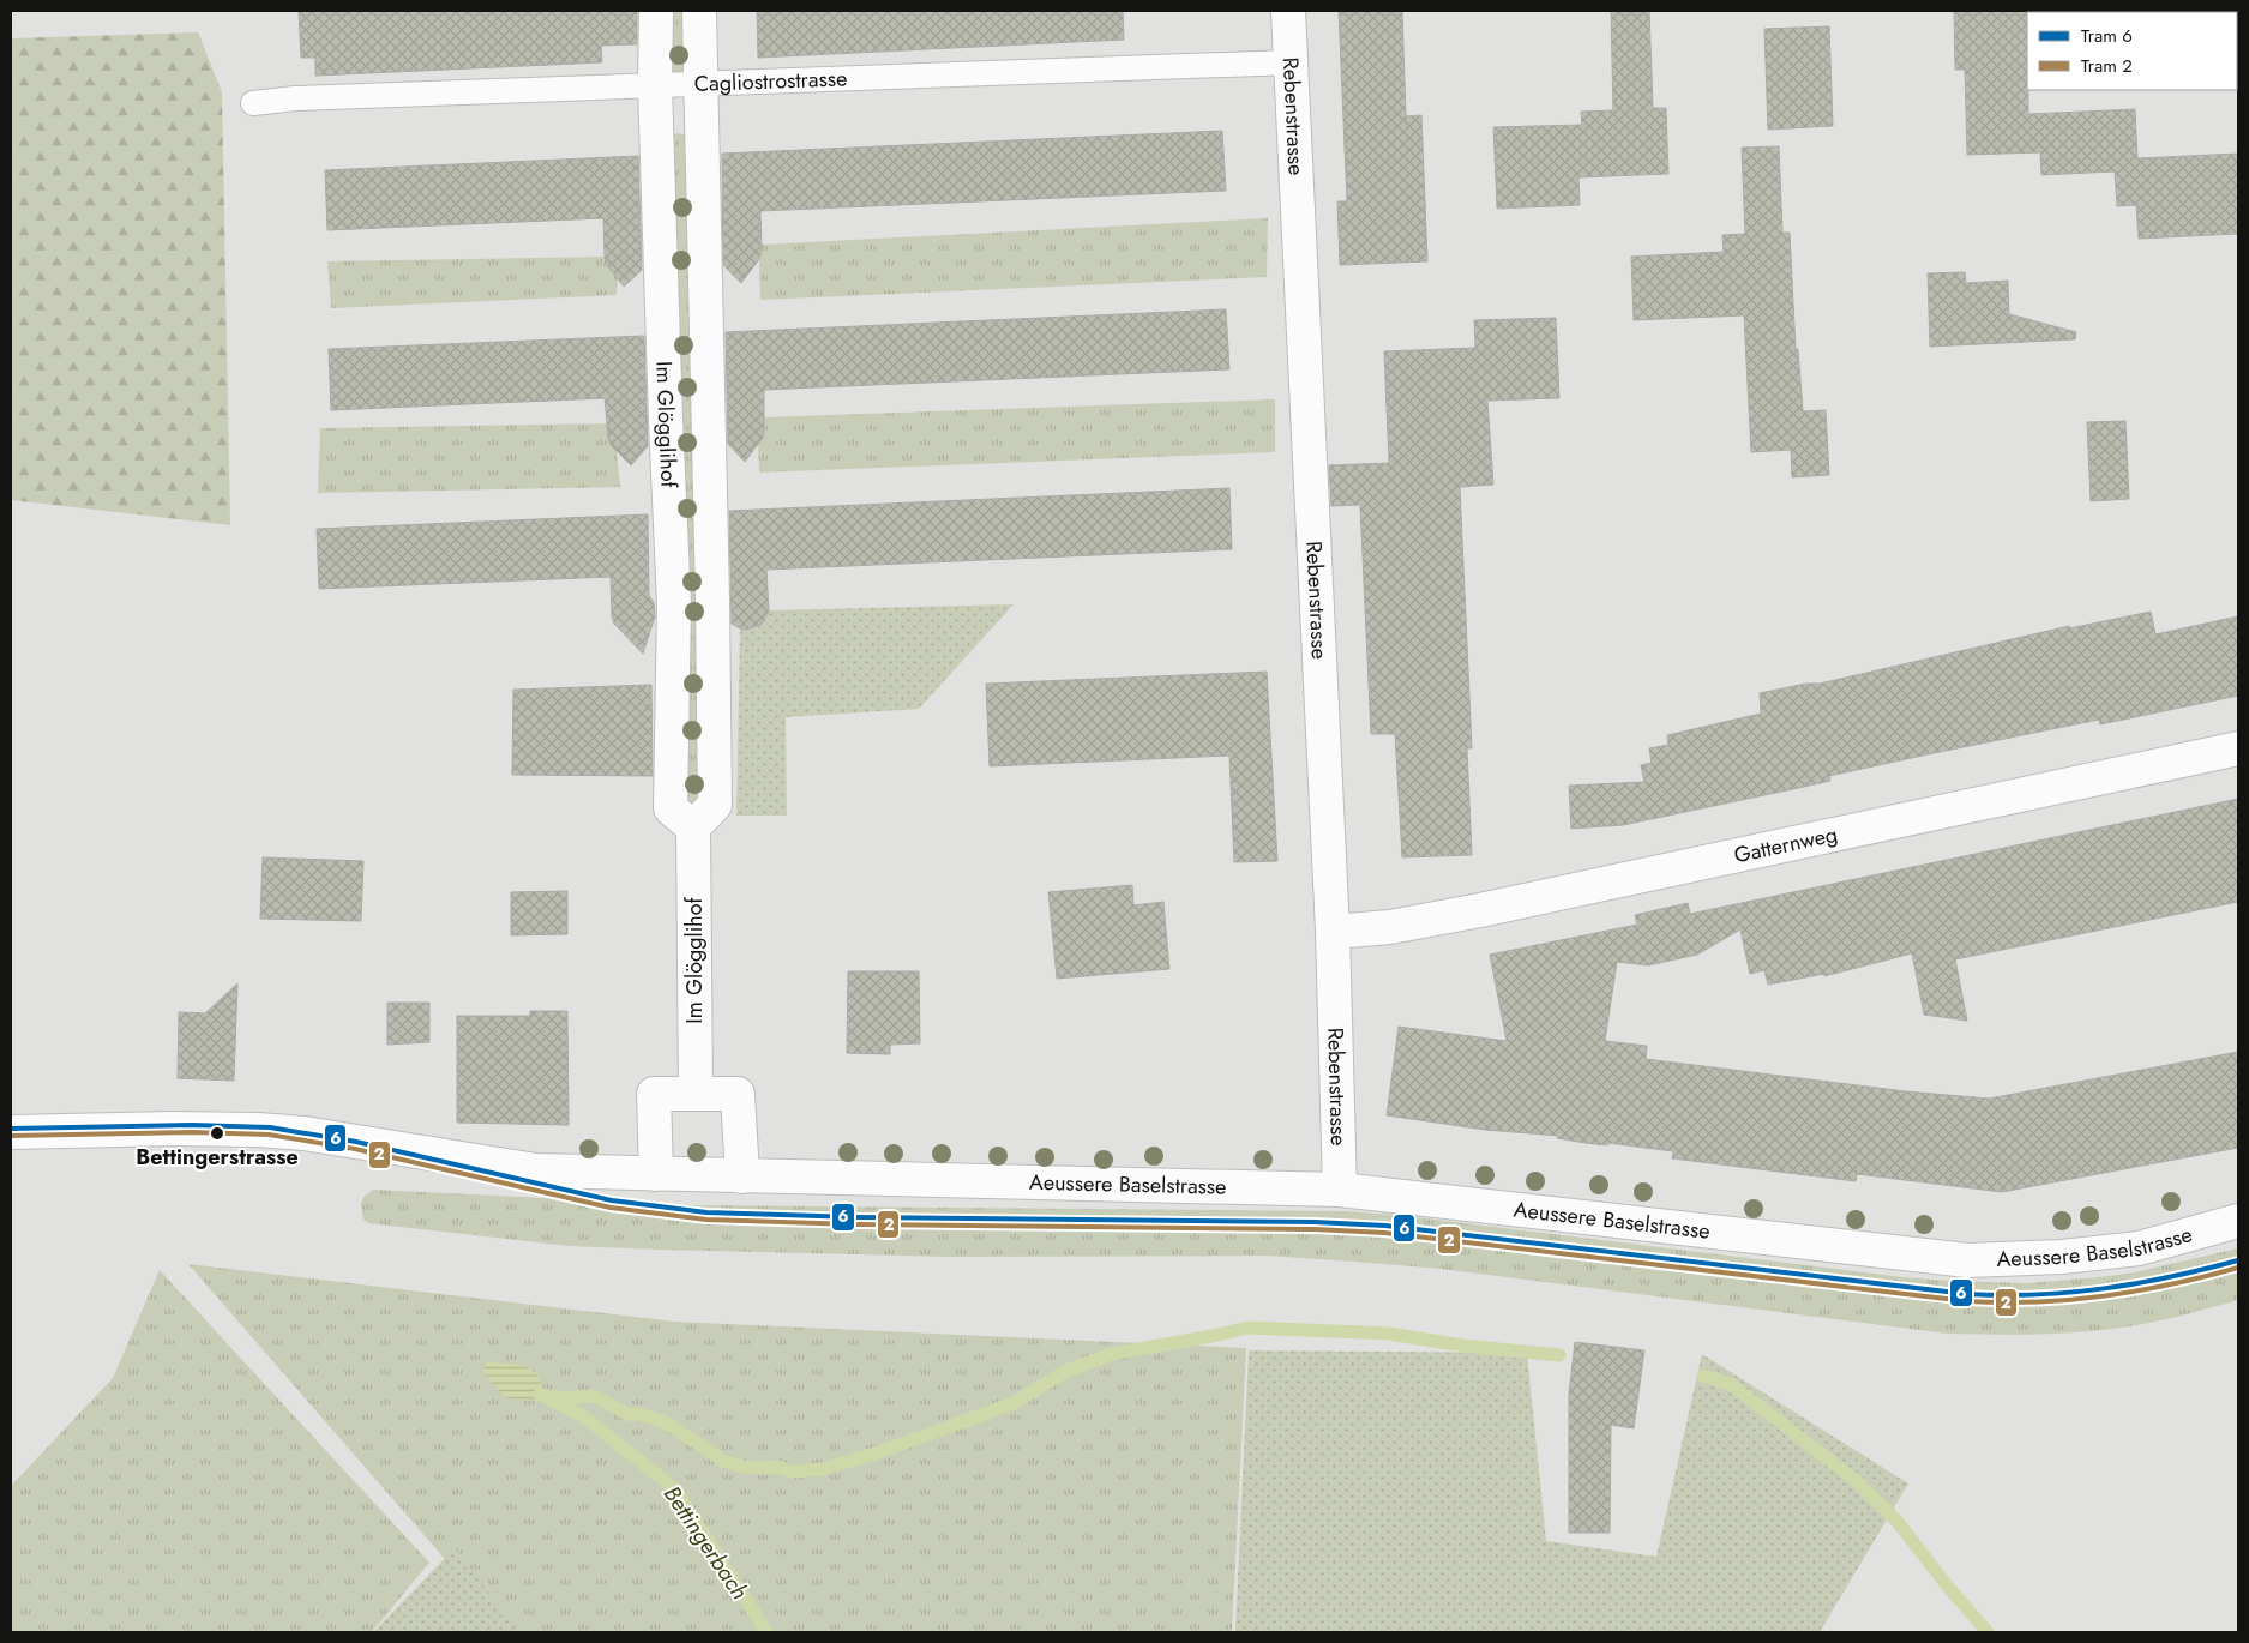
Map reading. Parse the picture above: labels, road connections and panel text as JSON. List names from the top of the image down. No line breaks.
{"streets":{"street":["Rebenstrasse","Im Glögglihof","Gatternweg","Aeussere Baselstrasse"],"lane":["Cagliostrostrasse"]},"crossings":[["Cagliostrostrasse","Rebenstrasse"],["Cagliostrostrasse","Im Glögglihof"],["Rebenstrasse","Gatternweg"],["Rebenstrasse","Aeussere Baselstrasse"]],"water":["Bettingerbach"],"places":["Bettingerstrasse"],"lines":["tram line 6","tram line 2"],"legend":["Tram 6","Tram 2"]}
